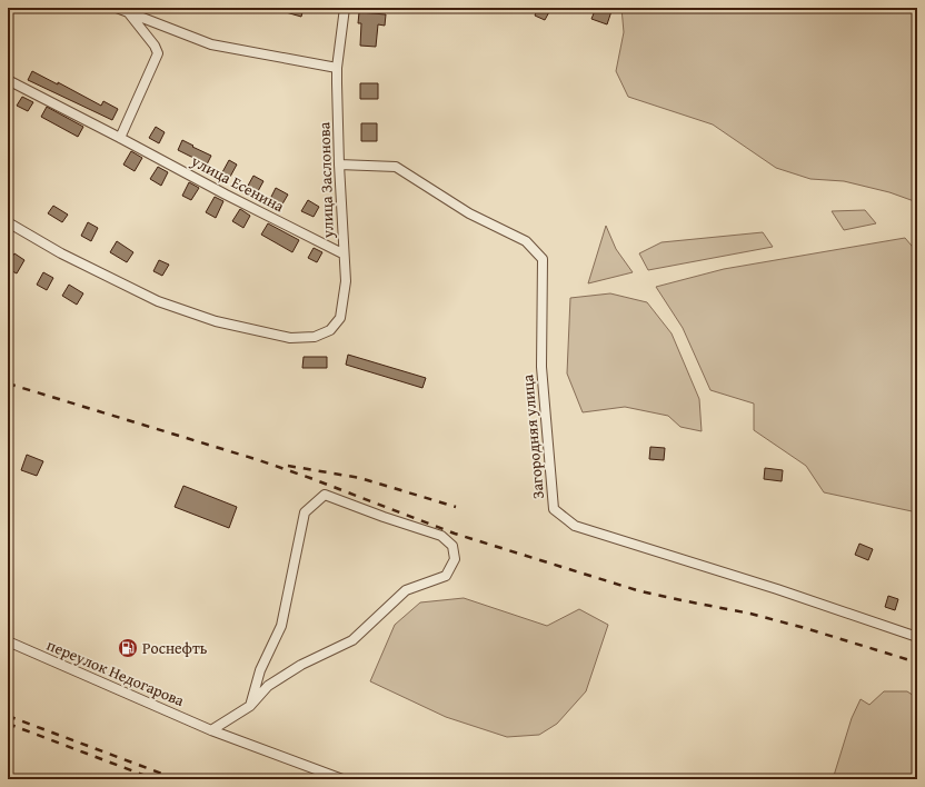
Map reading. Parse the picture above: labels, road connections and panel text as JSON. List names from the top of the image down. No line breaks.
{"streets":{"street":["улица Заслонова","улица Есенина","Загородняя улица","переулок Недогарова"]},"crossings":[["улица Заслонова","улица Есенина"],["улица Заслонова","Загородняя улица"]],"places":{"fuel station":["Роснефть"]}}
